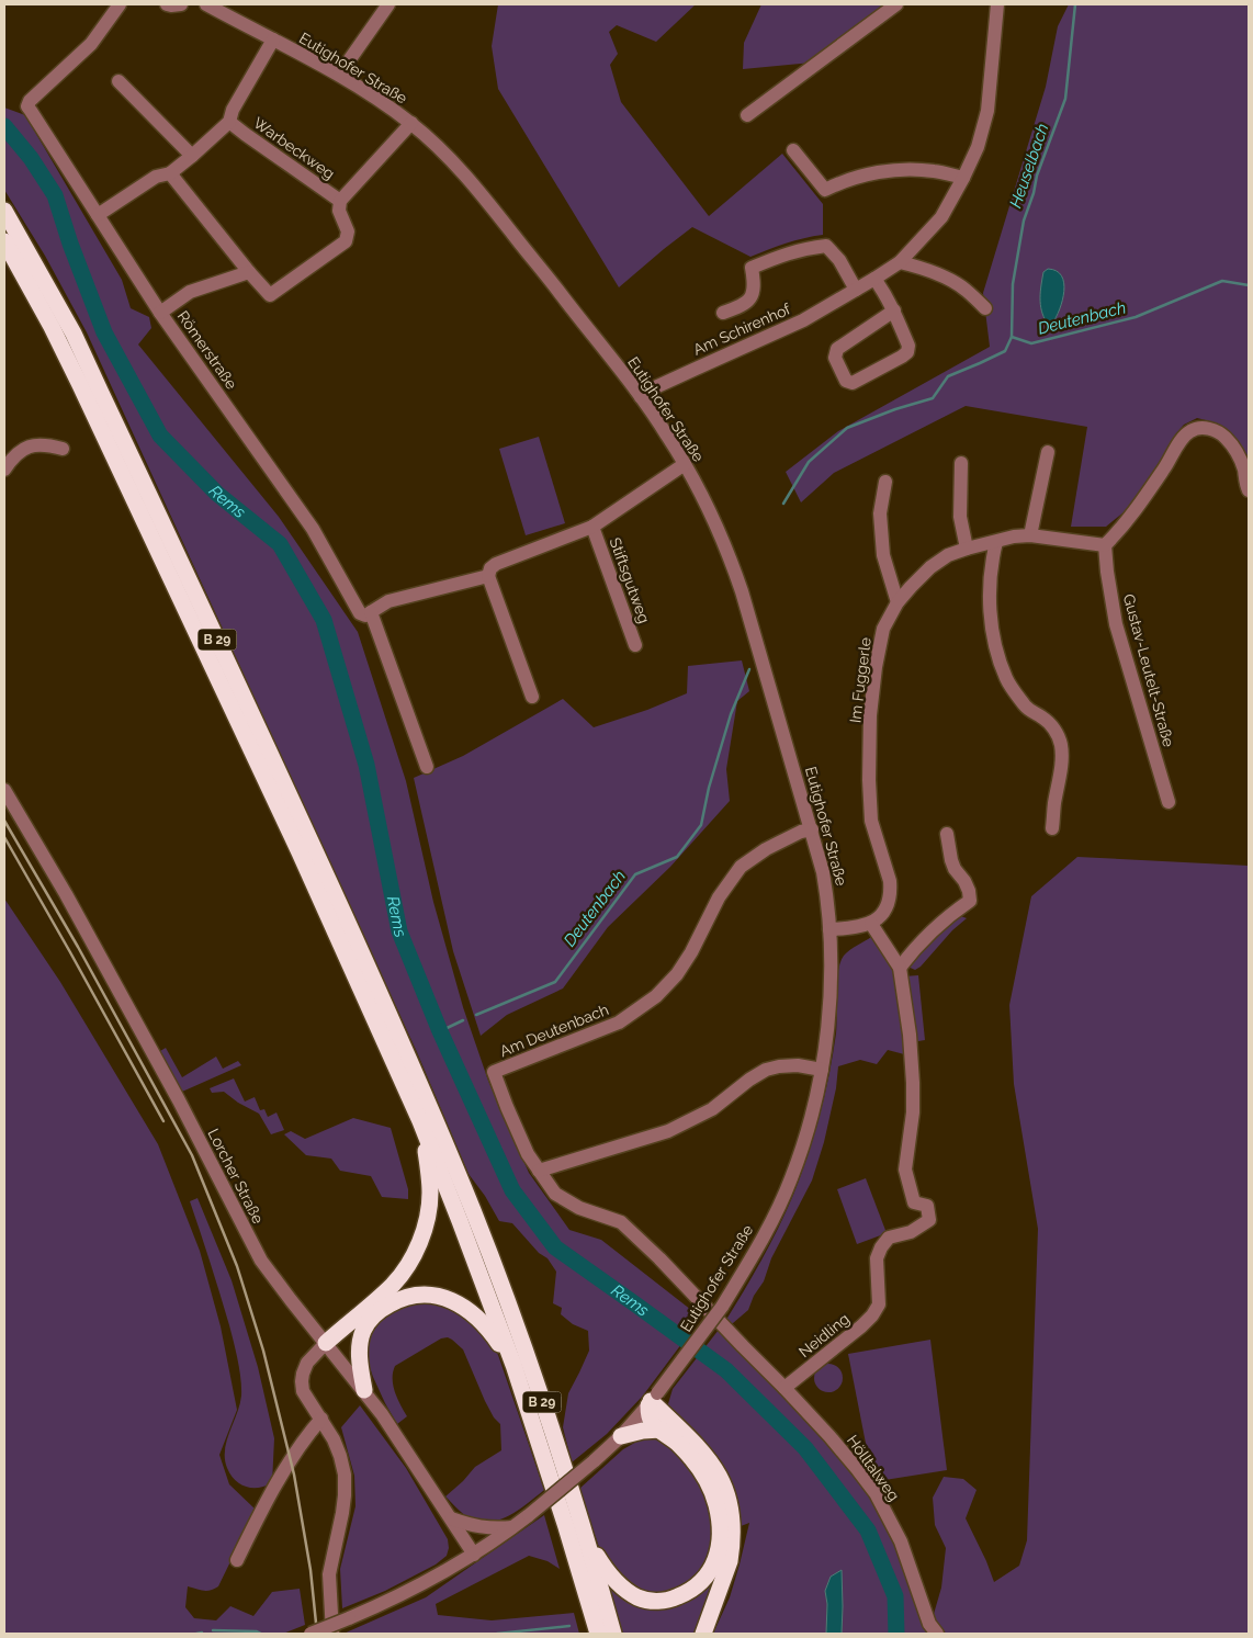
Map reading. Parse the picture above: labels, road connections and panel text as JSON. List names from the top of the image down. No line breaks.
{"streets":{"highway":["B 29"],"street":["Eutighofer Straße","Warbeckweg","Am Schirenhof","Römerstraße","Stiftsgutweg","Gustav-Leutelt-Straße","Im Fuggerle","Am Deutenbach","Lorcher Straße","Neidling","Hölltalweg"]},"crossings":[["Eutighofer Straße","Am Schirenhof"],["Eutighofer Straße","Stiftsgutweg"],["Eutighofer Straße","Am Deutenbach"],["Eutighofer Straße","Lorcher Straße"],["Gustav-Leutelt-Straße","Im Fuggerle"],["Am Deutenbach","Hölltalweg"],["Neidling","Hölltalweg"]],"water":["Heuselbach","Deutenbach","Rems"]}
